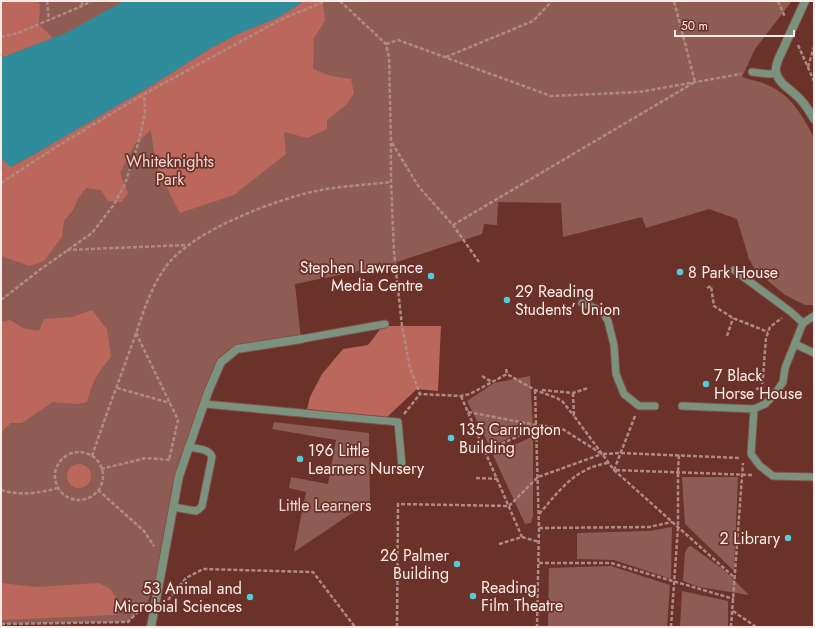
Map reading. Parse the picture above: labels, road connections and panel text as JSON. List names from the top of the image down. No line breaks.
{"parks":["Whiteknights Park","Little Learners"],"places":["8 Park House","Stephen Lawrence Media Centre","29 Reading Students’ Union","7 Black Horse House","135 Carrington Building","196 Little Learners Nursery","2 Library","26 Palmer Building","Reading Film Theatre","53 Animal and Microbial Sciences"],"scale_bar":"50 m"}
